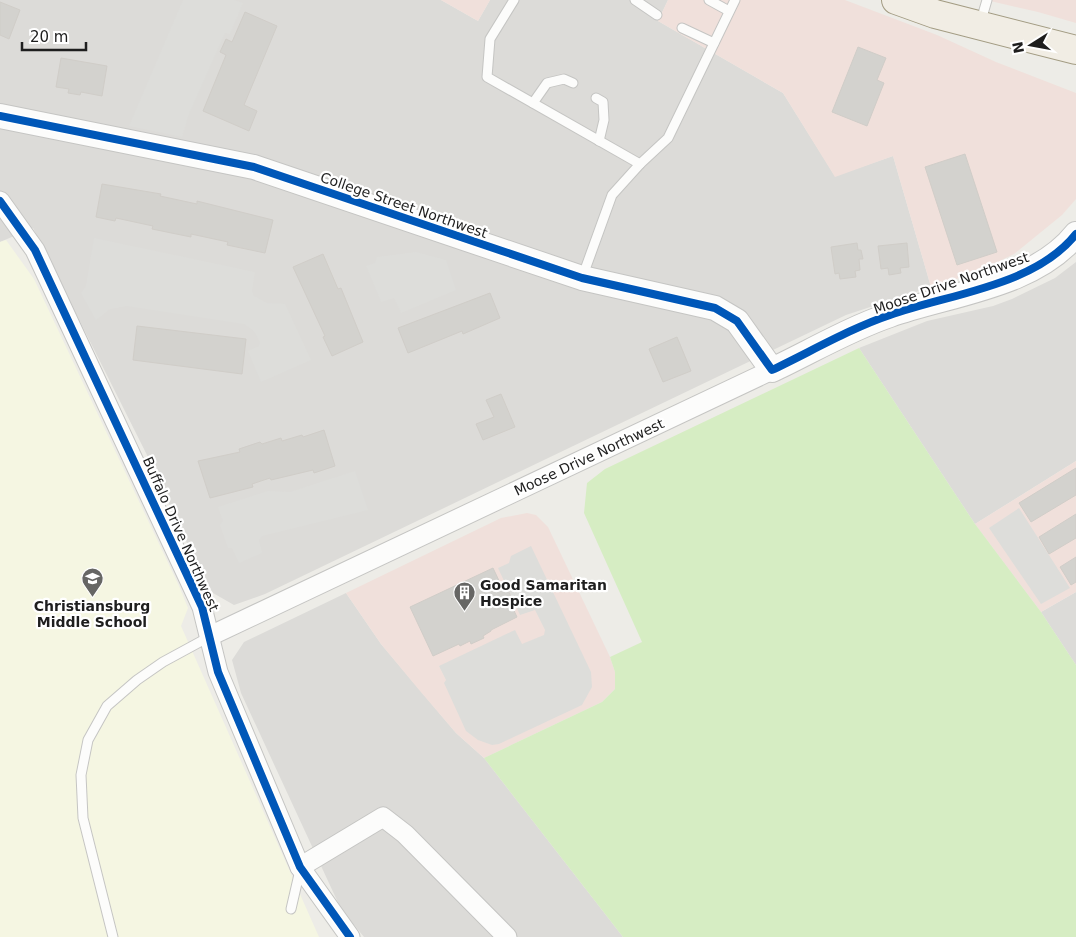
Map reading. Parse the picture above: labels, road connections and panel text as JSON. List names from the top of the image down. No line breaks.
{"streets":{"street":["College Street Northwest","Moose Drive Northwest","Buffalo Drive Northwest"]},"crossings":[["College Street Northwest","Moose Drive Northwest"],["Moose Drive Northwest","Buffalo Drive Northwest"]],"places":{"school or university":["Christiansburg Middle School"],"building":["Good Samaritan Hospice"]},"scale_bar":"20 m","north":"left"}
